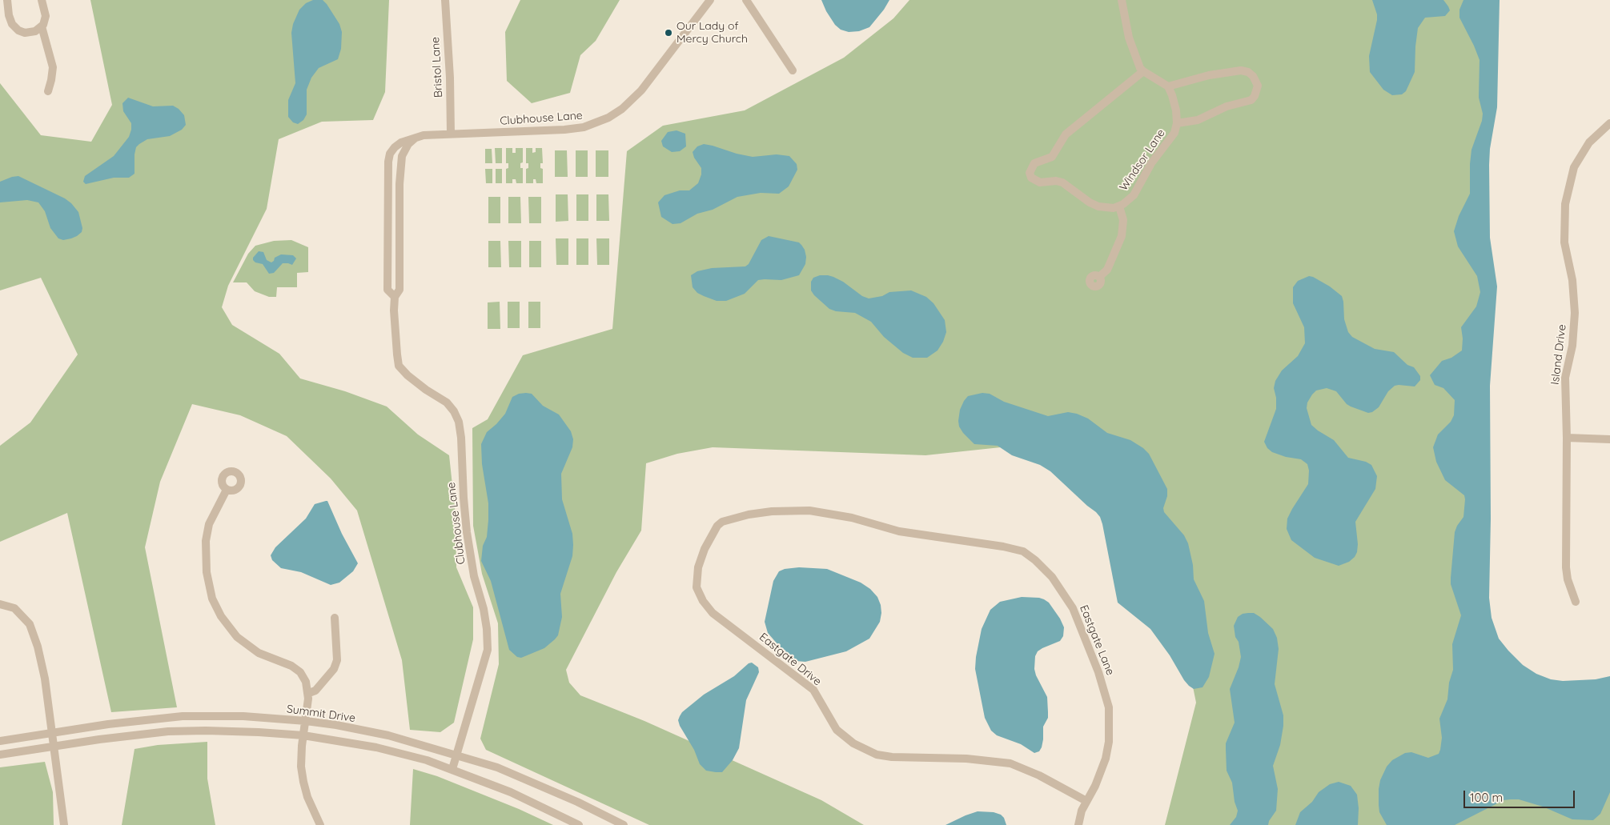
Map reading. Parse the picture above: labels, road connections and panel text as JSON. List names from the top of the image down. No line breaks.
{"streets":{"street":["Bristol Lane","Clubhouse Lane","Windsor Lane","Island Drive","Eastgate Lane","Eastgate Drive","Summit Drive"]},"crossings":[["Bristol Lane","Clubhouse Lane"],["Clubhouse Lane","Summit Drive"],["Eastgate Lane","Eastgate Drive"]],"places":["Our Lady of Mercy Church"],"scale_bar":"100 m"}
